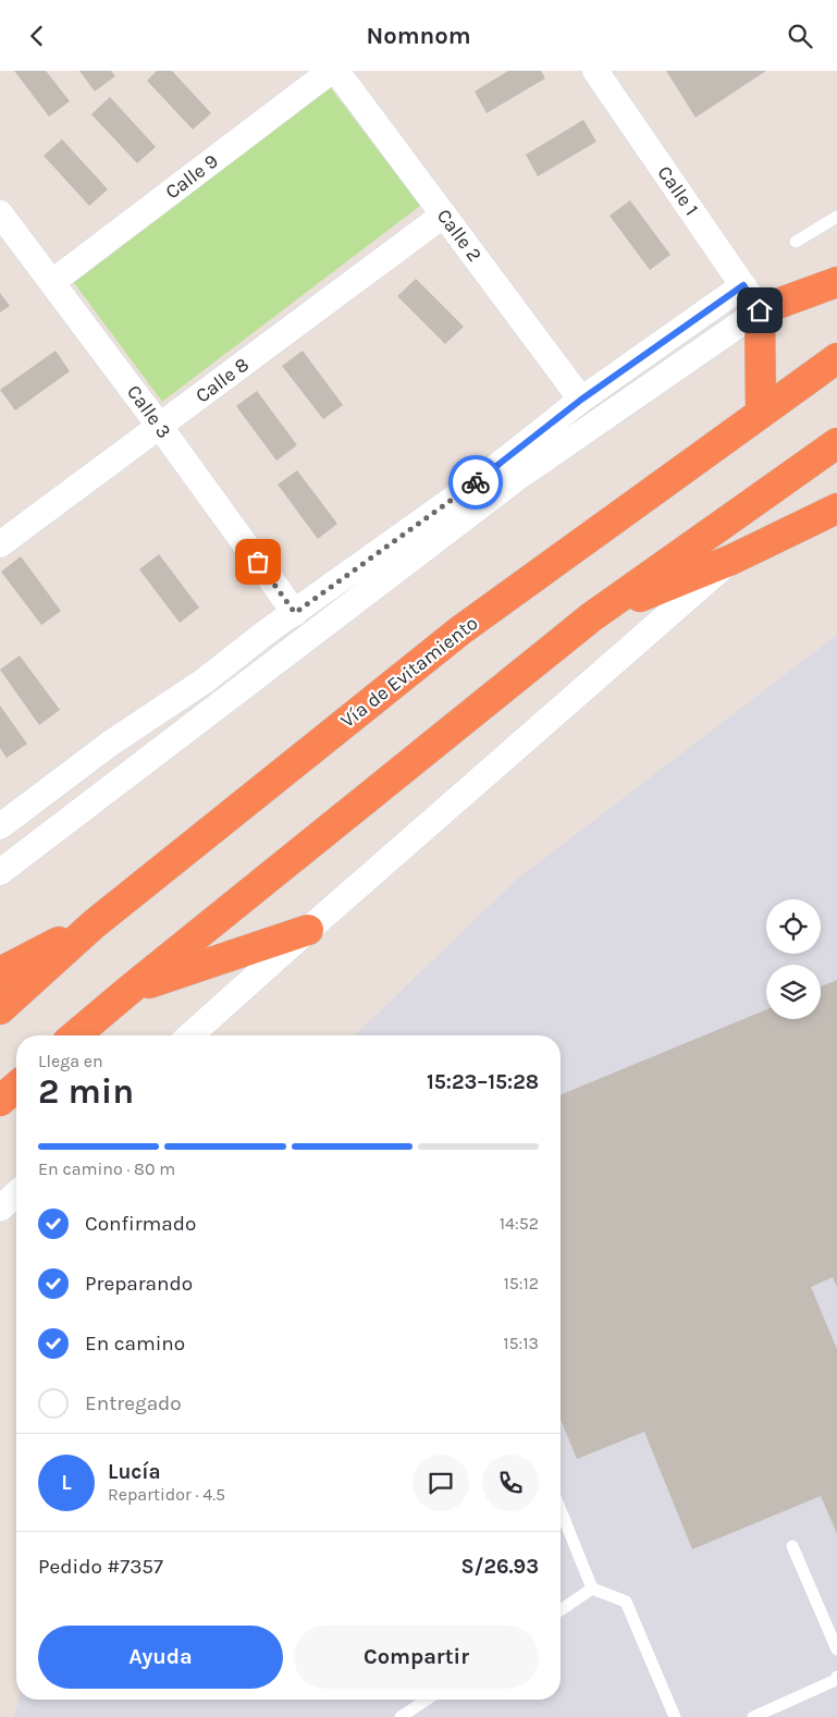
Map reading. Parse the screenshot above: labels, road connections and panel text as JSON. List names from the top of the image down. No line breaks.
{"streets":{"highway":["Vía de Evitamiento"],"street":["Calle 9","Calle 1","Calle 2","Calle 8","Calle 3"]},"crossings":[["Calle 9","Calle 3"],["Calle 2","Calle 8"],["Calle 8","Calle 3"]],"page":{"header":"Nomnom","heading":["2 min","Llega en","15:23–15:28"],"panel":["Lucía","Repartidor · 4.5","Pedido #7357","S/26.93"],"bar":"En camino · 80 m","list":[["Confirmado","14:52"],["Preparando","15:12"],["En camino","15:13"],"Entregado"],"round":"L","buttons":["Ayuda","Compartir"]}}
